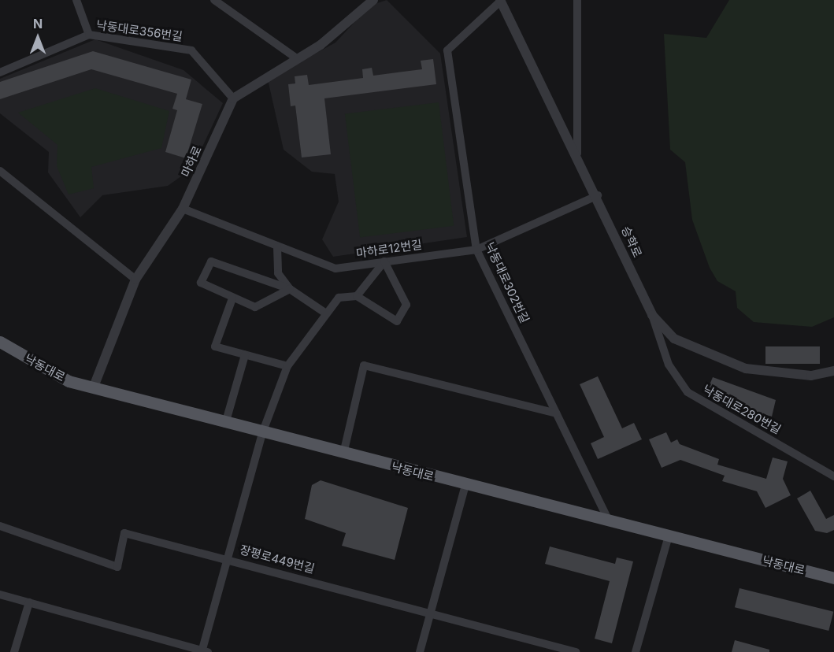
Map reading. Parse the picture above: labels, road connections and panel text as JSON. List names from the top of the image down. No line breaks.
{"streets":{"main road":["낙동대로"],"street":["낙동대로356번길","마하로","승학로","마하로12번길","낙동대로302번길","낙동대로280번길","장평로449번길"]},"crossings":[["낙동대로356번길","마하로"],["마하로","마하로12번길"],["마하로","낙동대로"],["승학로","마하로12번길"],["승학로","낙동대로302번길"],["승학로","낙동대로280번길"],["마하로12번길","낙동대로302번길"],["낙동대로302번길","낙동대로"]],"north":"top"}
